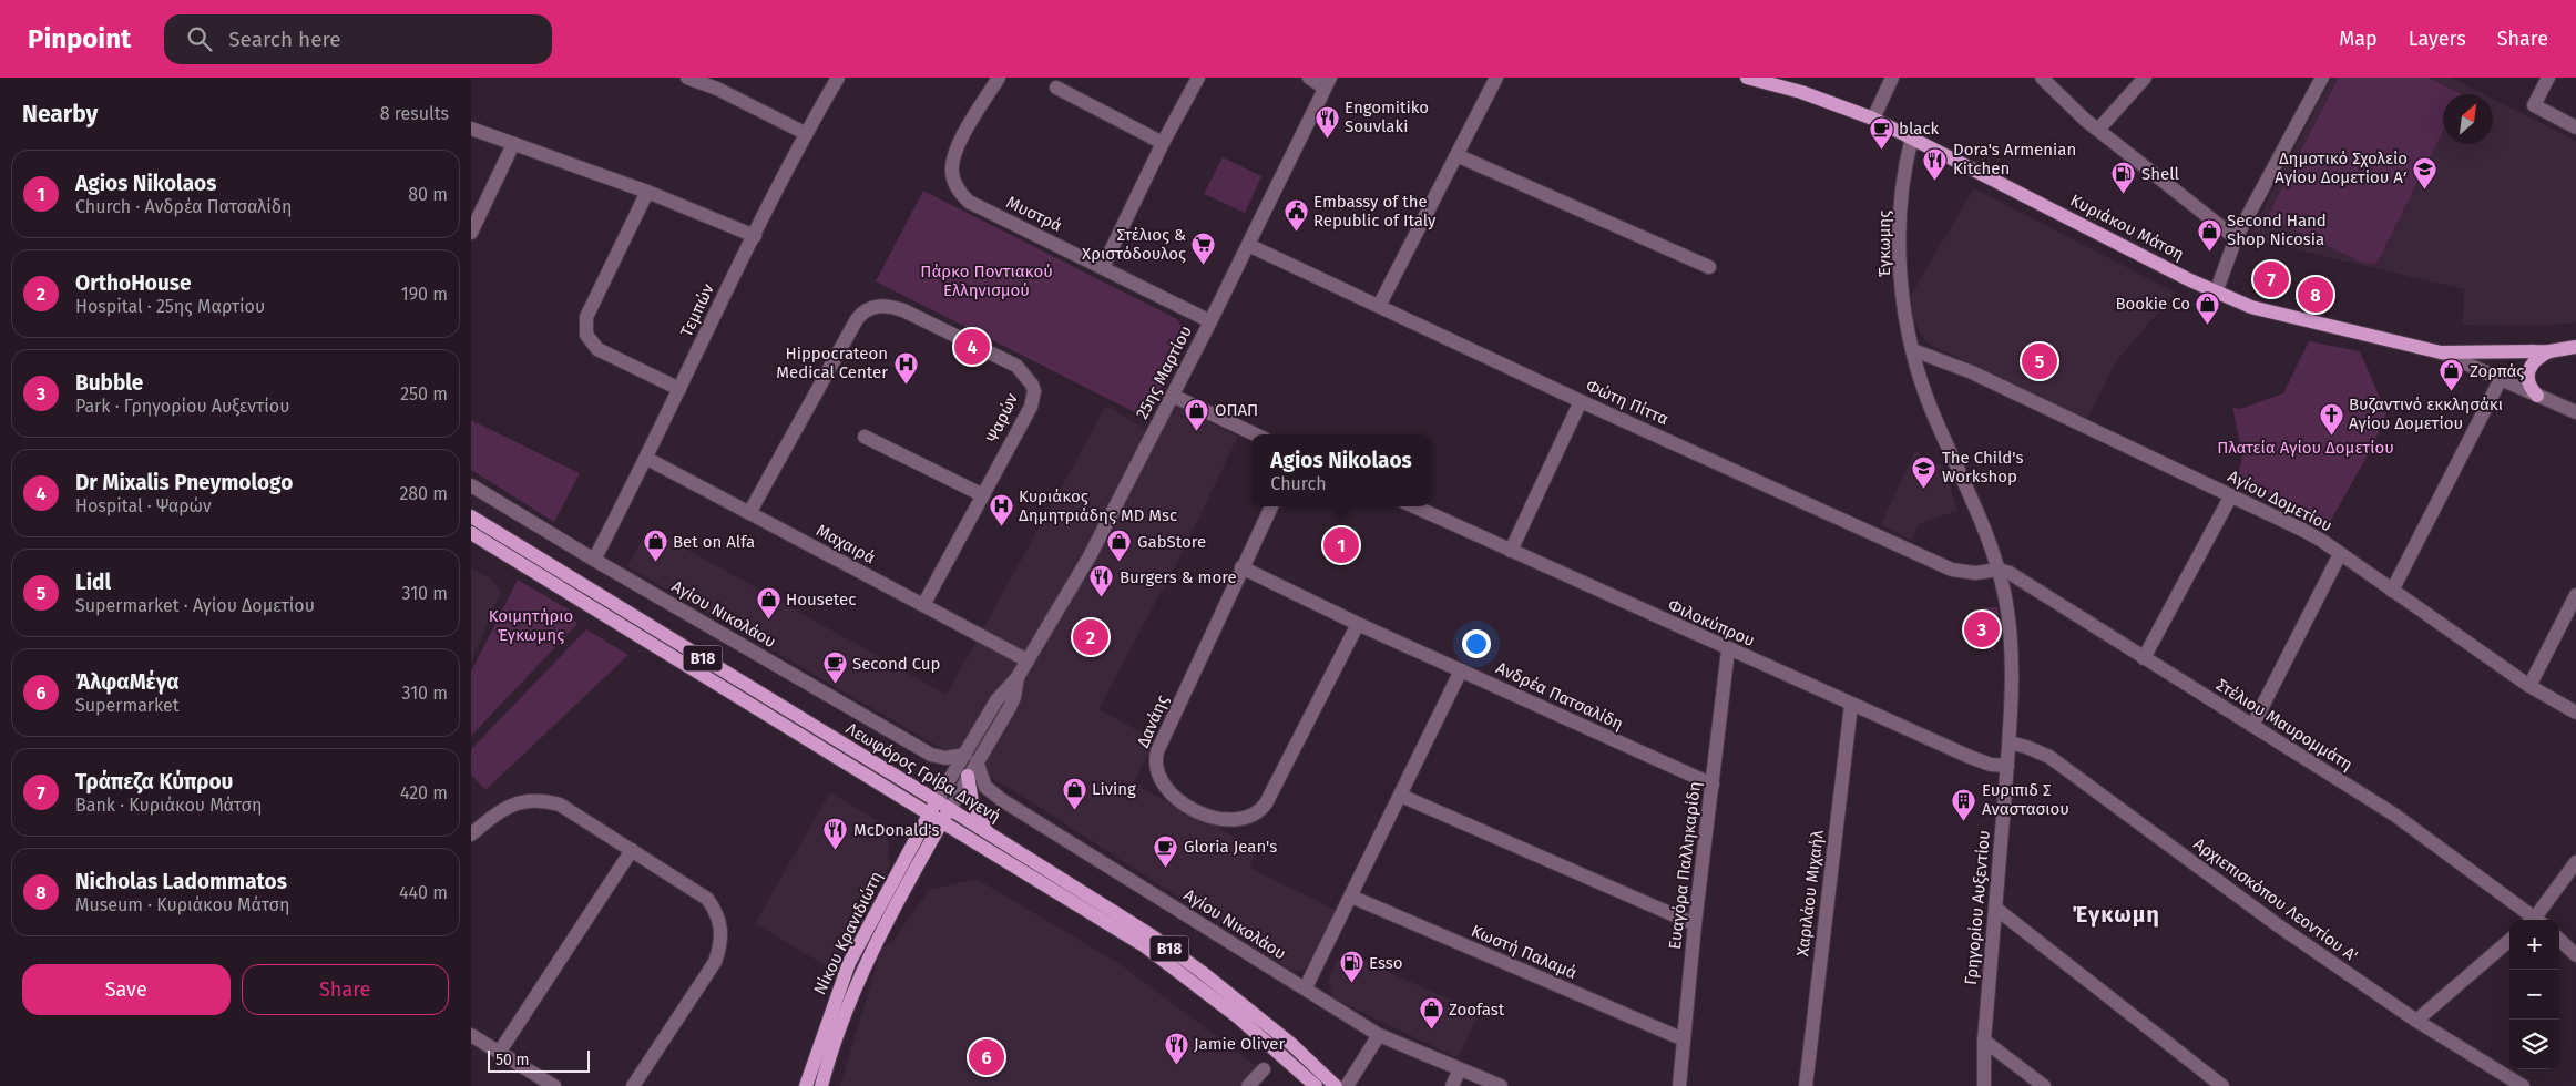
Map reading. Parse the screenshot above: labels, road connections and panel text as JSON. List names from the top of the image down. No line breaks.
{"streets":{"main road":["Κυριάκου Μάτση","B18","Λεωφόρος Γρίβα Διγενή","Νίκου Κρανιδιώτη"],"street":["Μυστρά","Έγκωμης","Τεμπών","25ης Μαρτίου","Φώτη Πίττα","Ψαρών","Αγίου Δομετίου","Μαχαιρά","Αγίου Νικολάου","Φιλοκύπρου","Ανδρέα Πατσαλίδη","Δανάης","Στέλιου Μαυρομμάτη","Ευαγόρα Παλληκαρίδη","Χαριλάου Μιχαήλ","Αρχιεπισκόπου Λεοντίου Α'","Γρηγορίου Αυξεντίου","Κωστή Παλαμά"]},"crossings":[["Μυστρά","25ης Μαρτίου"],["Κυριάκου Μάτση","Έγκωμης"],["Έγκωμης","Αγίου Δομετίου"],["Έγκωμης","Γρηγορίου Αυξεντίου"],["Τεμπών","Μαχαιρά"],["Τεμπών","Αγίου Νικολάου"],["25ης Μαρτίου","Φώτη Πίττα"],["25ης Μαρτίου","Μαχαιρά"],["25ης Μαρτίου","Αγίου Νικολάου"],["25ης Μαρτίου","Λεωφόρος Γρίβα Διγενή"],["25ης Μαρτίου","Νίκου Κρανιδιώτη"],["Φώτη Πίττα","Στέλιου Μαυρομμάτη"],["Φώτη Πίττα","Γρηγορίου Αυξεντίου"],["Ψαρών","Μαχαιρά"],["Αγίου Δομετίου","Γρηγορίου Αυξεντίου"],["Φιλοκύπρου","Ευαγόρα Παλληκαρίδη"],["Φιλοκύπρου","Χαριλάου Μιχαήλ"],["Φιλοκύπρου","Γρηγορίου Αυξεντίου"],["Ανδρέα Πατσαλίδη","Δανάης"],["Ανδρέα Πατσαλίδη","Ευαγόρα Παλληκαρίδη"],["Στέλιου Μαυρομμάτη","Γρηγορίου Αυξεντίου"],["Λεωφόρος Γρίβα Διγενή","Νίκου Κρανιδιώτη"],["Ευαγόρα Παλληκαρίδη","Κωστή Παλαμά"],["Αρχιεπισκόπου Λεοντίου Α'","Γρηγορίου Αυξεντίου"]],"districts":["Έγκωμη"],"parks":["Πάρκο Ποντιακού Ελληνισμού","Πλατεία Αγίου Δομετίου","Κοιμητήριο Έγκωμης"],"places":{"restaurant":["Engomitiko Souvlaki","Dora's Armenian Kitchen","Burgers & more","McDonald's","Jamie Oliver"],"cafe":["black","Second Cup","Gloria Jean's"],"school or university":["Δημοτικό Σχολείο Αγίου Δομετίου Αʹ","The Child's Workshop"],"fuel station":["Shell","Esso"],"public building":["Embassy of the Republic of Italy"],"shop":["Second Hand Shop Nicosia","Bookie Co","Ζορπάς","ΟΠΑΠ","Bet on Alfa","GabStore","Housetec","Living","Zoofast"],"supermarket":["Στέλιος & Χριστόδουλος"],"hospital":["Hippocrateon Medical Center","Κυριάκος Δημητριάδης MD Msc"],"church":["Βυζαντινό εκκλησάκι Αγίου Δομετίου"],"building":["Ευριπιδ Σ Αναστασιου"]},"scale_bar":"50 m","north":"top right","page":{"header":"Pinpoint","search":"Search here","nav":["Map","Layers","Share"],"heading":["Nearby","8 results"],"list":[{"mark":"1","name":"Agios Nikolaos","note":"Church · Ανδρέα Πατσαλίδη","value":"80 m"},{"mark":"2","name":"OrthoHouse","note":"Hospital · 25ης Μαρτίου","value":"190 m"},{"mark":"3","name":"Bubble","note":"Park · Γρηγορίου Αυξεντίου","value":"250 m"},{"mark":"4","name":"Dr Mixalis Pneymologo","note":"Hospital · Ψαρών","value":"280 m"},{"mark":"5","name":"Lidl","note":"Supermarket · Αγίου Δομετίου","value":"310 m"},{"mark":"6","name":"ΆλφαΜέγα","note":"Supermarket","value":"310 m"},{"mark":"7","name":"Τράπεζα Κύπρου","note":"Bank · Κυριάκου Μάτση","value":"420 m"},{"mark":"8","name":"Nicholas Ladommatos","note":"Museum · Κυριάκου Μάτση","value":"440 m"}],"pins":["7","8","4","5","1","3","2","6"],"popup":["Agios Nikolaos","Church"],"map_buttons":["+","−"],"buttons":["Save","Share"],"scale":"50 m"}}
